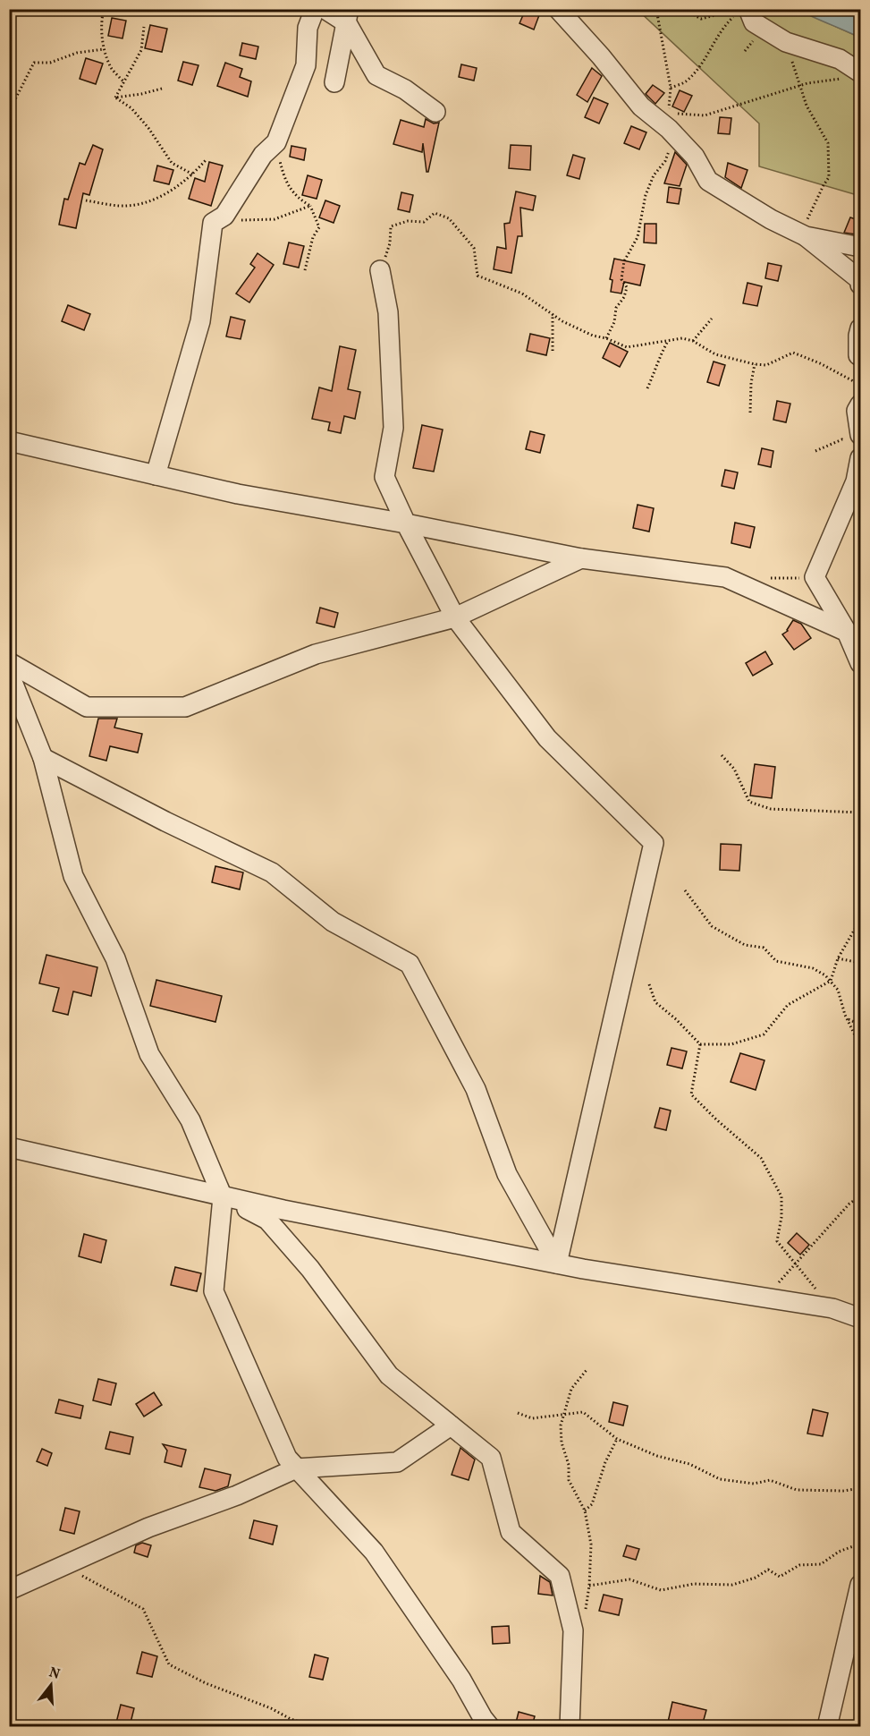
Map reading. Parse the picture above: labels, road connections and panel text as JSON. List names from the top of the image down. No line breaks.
{"north":"top"}
